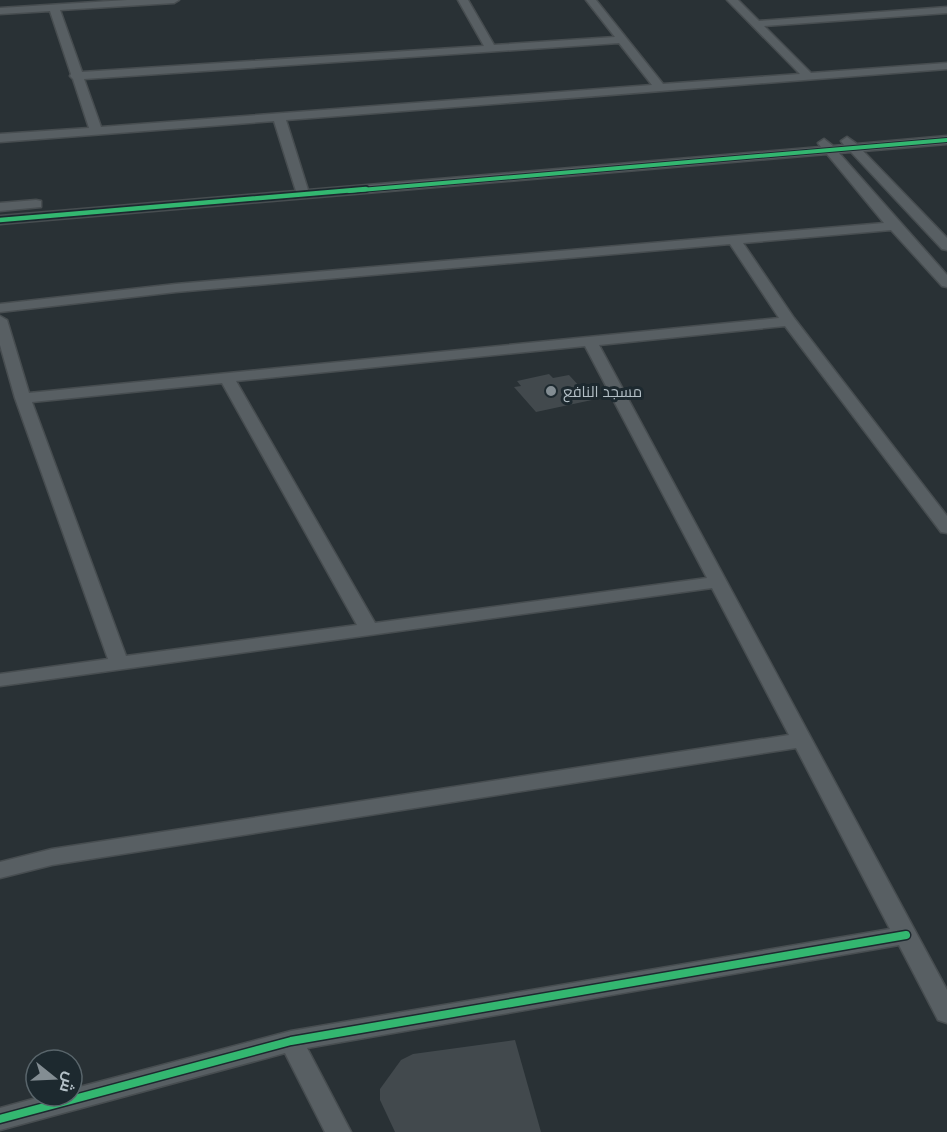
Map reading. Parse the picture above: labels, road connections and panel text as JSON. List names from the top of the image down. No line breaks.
{"places":["مسجد النافع"],"north":"right"}
